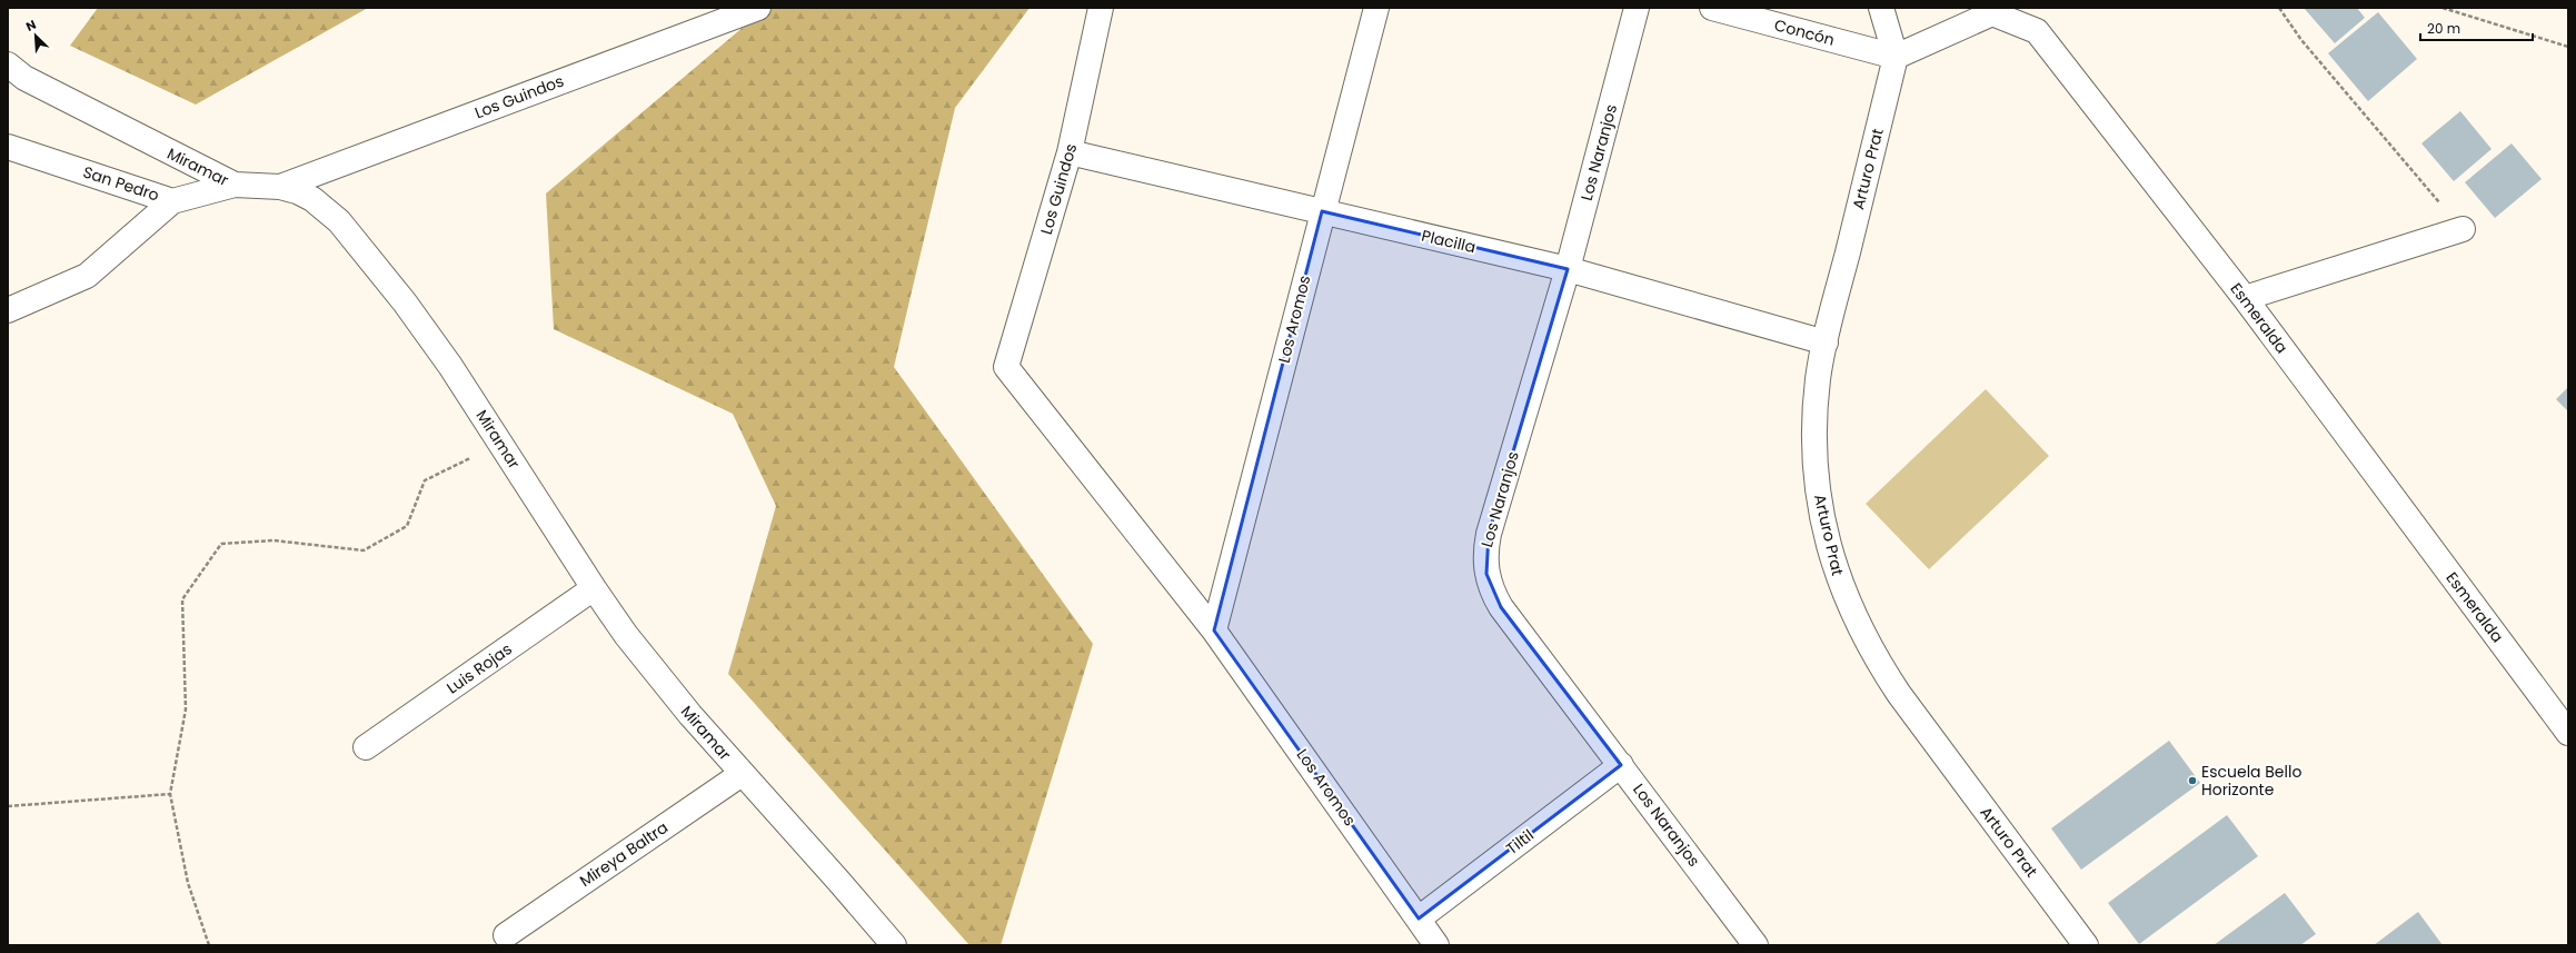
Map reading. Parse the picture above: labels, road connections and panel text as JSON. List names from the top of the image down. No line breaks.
{"streets":{"street":["Concón","Los Guindos","Los Naranjos","Miramar","Arturo Prat","San Pedro","Placilla","Esmeralda","Los Aromos","Luis Rojas","Tiltil","Mireya Baltra"]},"crossings":[["Concón","Arturo Prat"],["Concón","Esmeralda"],["Los Guindos","Miramar"],["Los Guindos","Placilla"],["Los Guindos","Los Aromos"],["Los Naranjos","Placilla"],["Los Naranjos","Tiltil"],["Miramar","San Pedro"],["Miramar","Luis Rojas"],["Miramar","Mireya Baltra"],["Arturo Prat","Placilla"],["Arturo Prat","Esmeralda"],["Placilla","Los Aromos"],["Los Aromos","Tiltil"]],"places":["Escuela Bello Horizonte"],"scale_bar":"20 m","north":"top left"}
